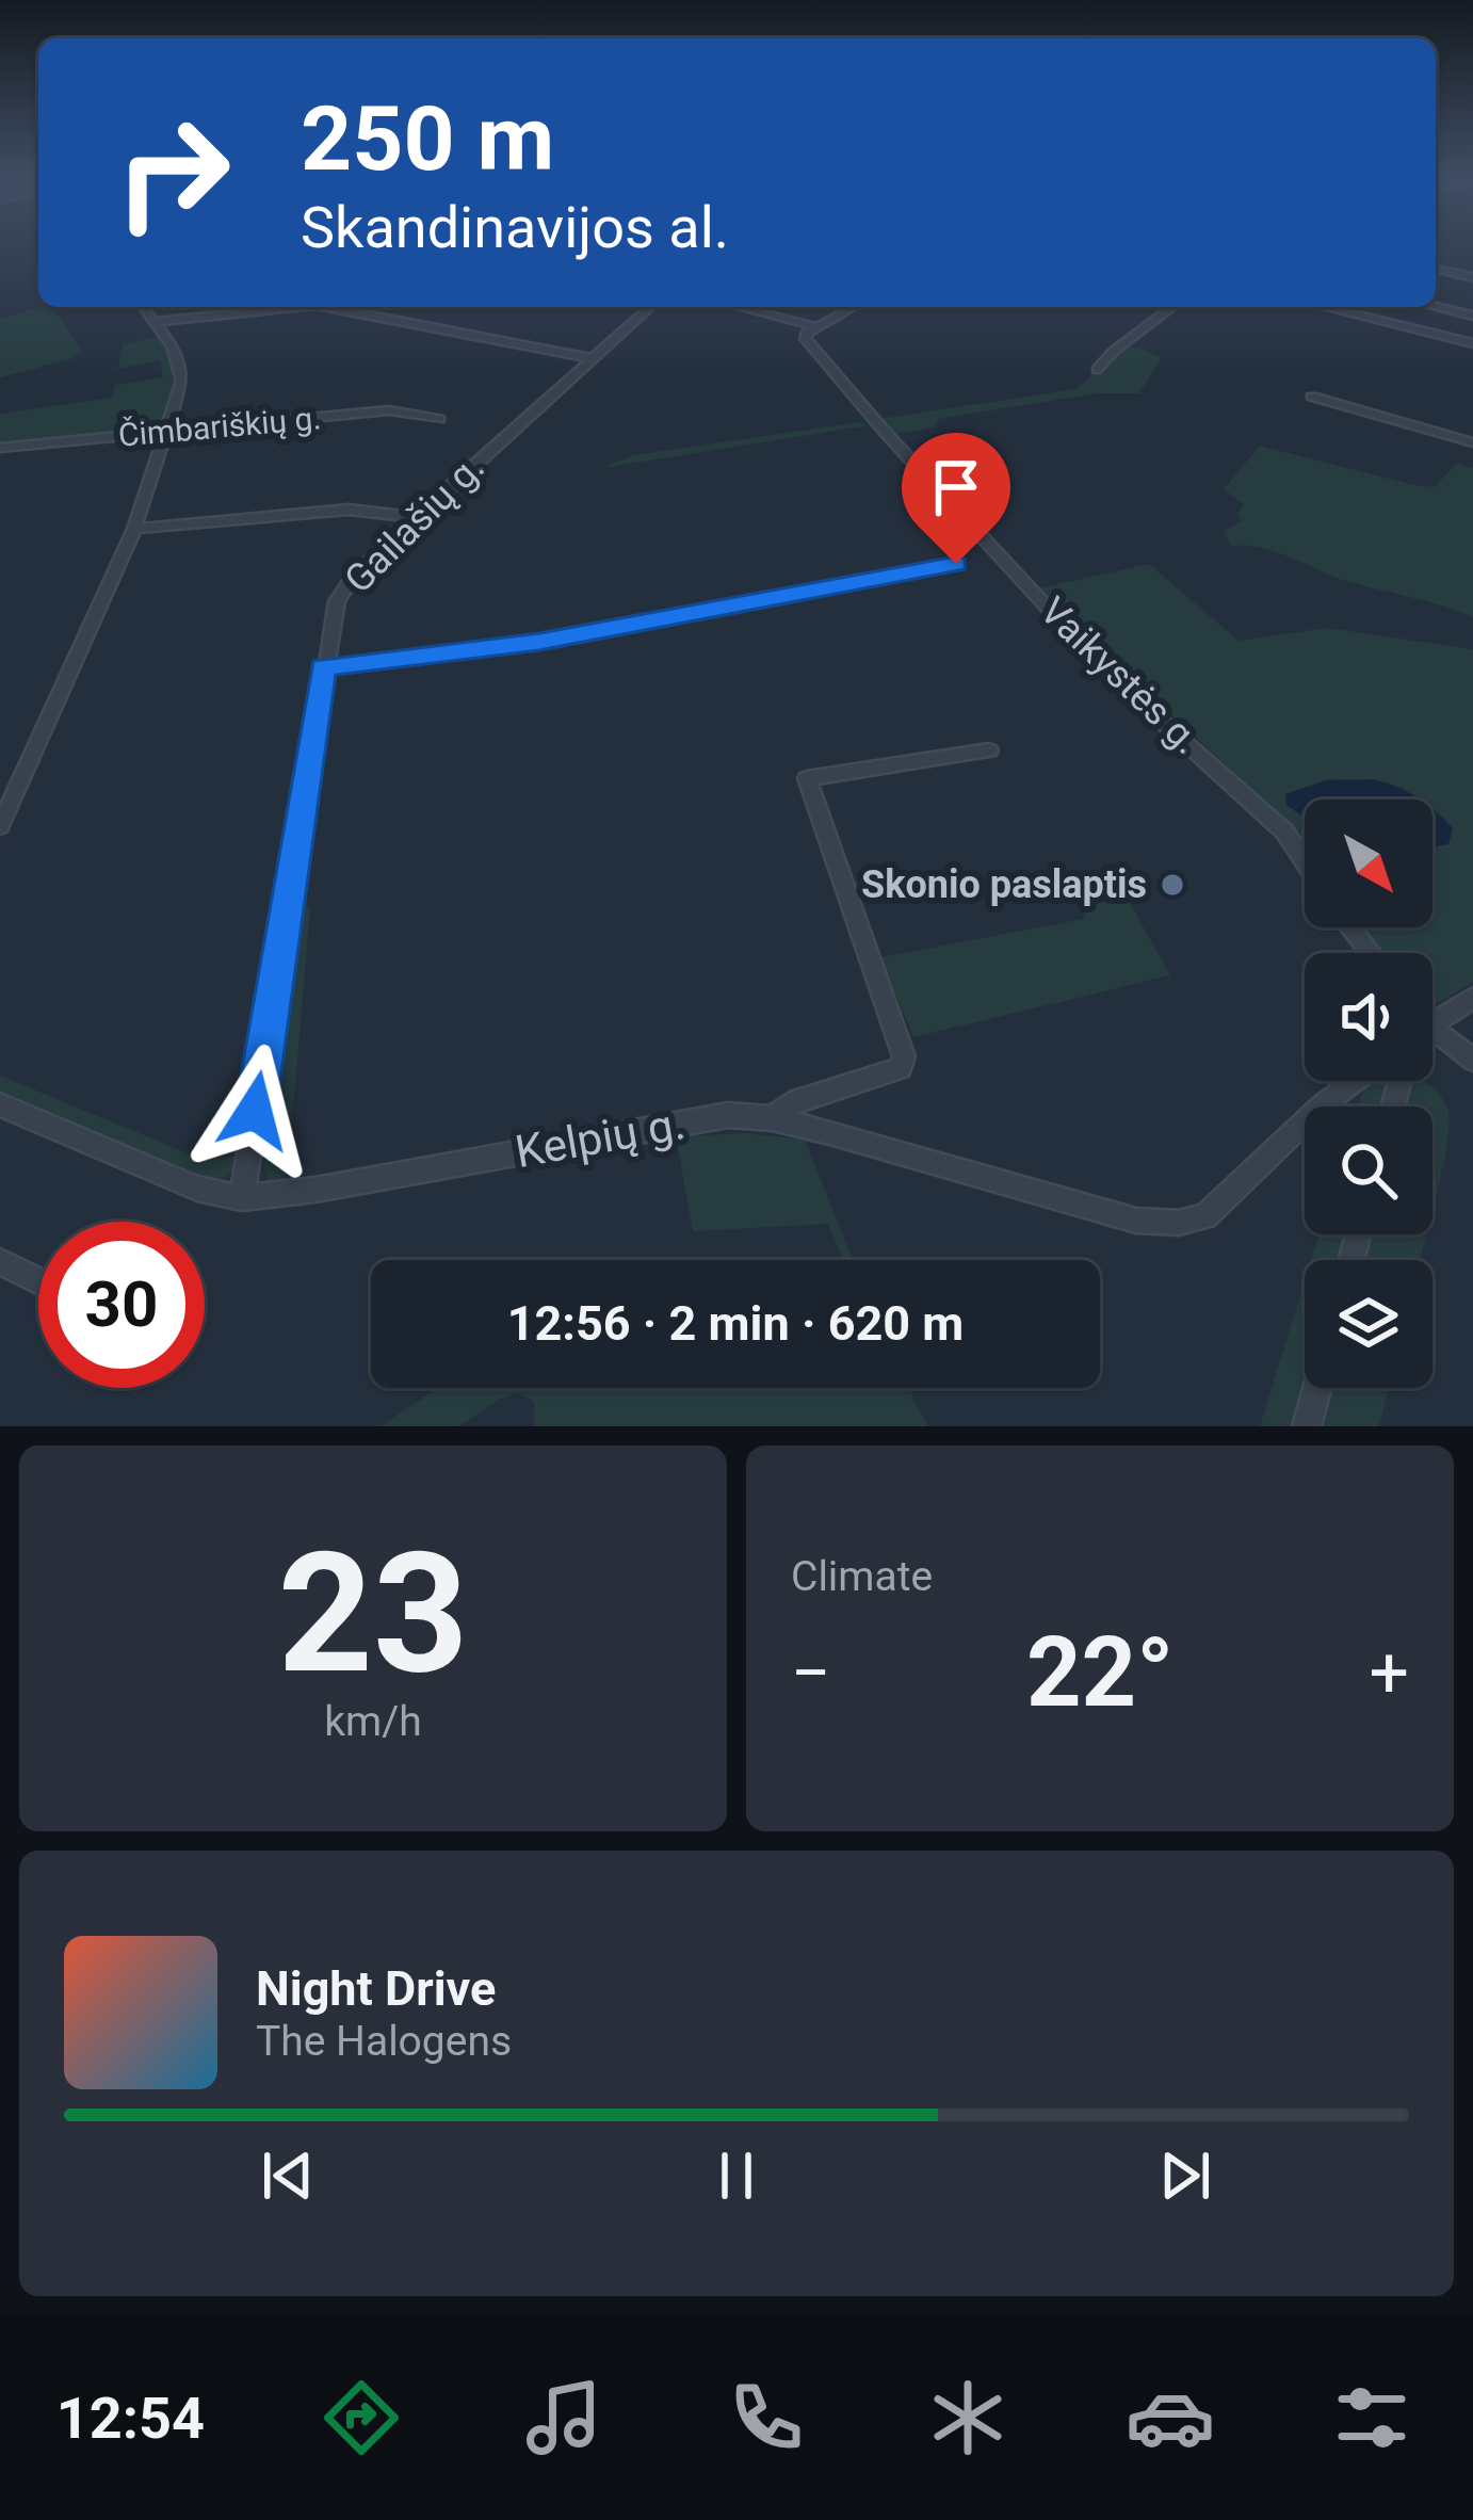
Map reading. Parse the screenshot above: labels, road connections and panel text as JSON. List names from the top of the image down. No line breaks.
{"streets":{"street":["Čimbariškių g.","Gailašių g.","Vaikystės g.","Kelpių g."]},"crossings":[["Gailašių g.","Kelpių g."]],"places":["Skonio paslaptis"],"north":"bottom right","page":{"turn":["250 m","Skandinavijos al."],"limit":"30","trip":"12:56 · 2 min · 620 m","tile":[["23","km/h"],"Climate"],"heat":["−","22°","+"],"song":["Night Drive","The Halogens"],"tabs":"12:54"}}
